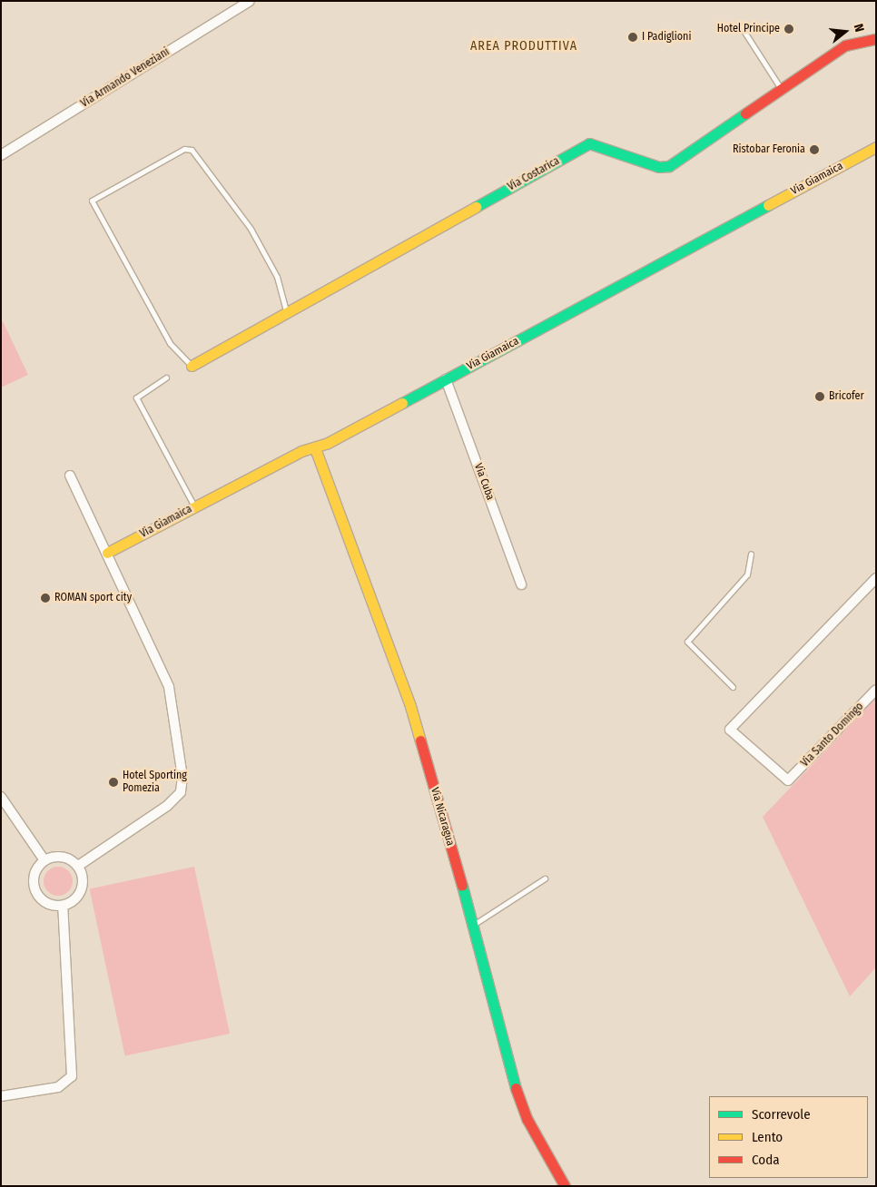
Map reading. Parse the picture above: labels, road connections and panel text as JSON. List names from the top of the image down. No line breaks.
{"streets":{"street":["Via Armando Veneziani","Via Costarica","Via Giamaica","Via Cuba","Via Santo Domingo","Via Nicaragua"]},"crossings":[["Via Giamaica","Via Cuba"],["Via Giamaica","Via Nicaragua"]],"districts":["AREA PRODUTTIVA"],"places":["Hotel Principe","I Padiglioni","Ristobar Feronia","Bricofer","ROMAN sport city","Hotel Sporting Pomezia"],"legend":["Scorrevole","Lento","Coda"],"north":"right"}
